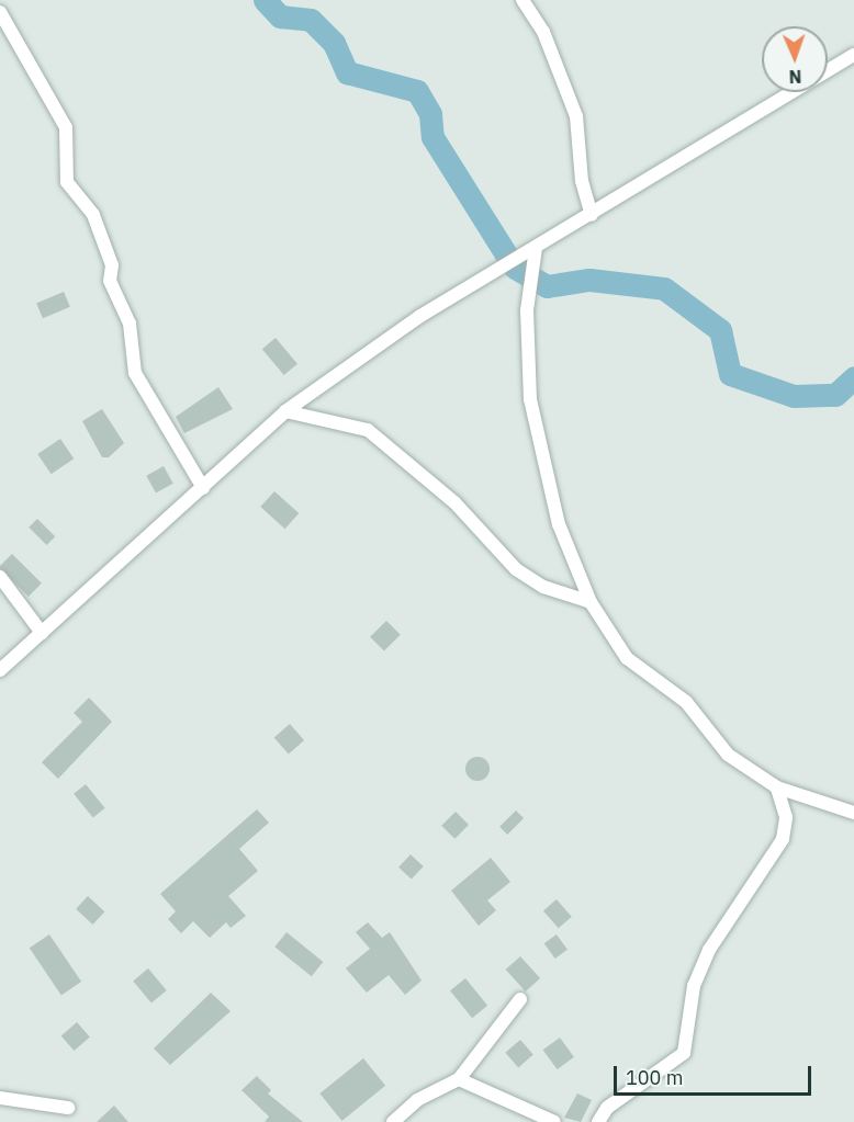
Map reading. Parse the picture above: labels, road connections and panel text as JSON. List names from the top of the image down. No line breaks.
{"scale_bar":"100 m","north":"bottom"}
